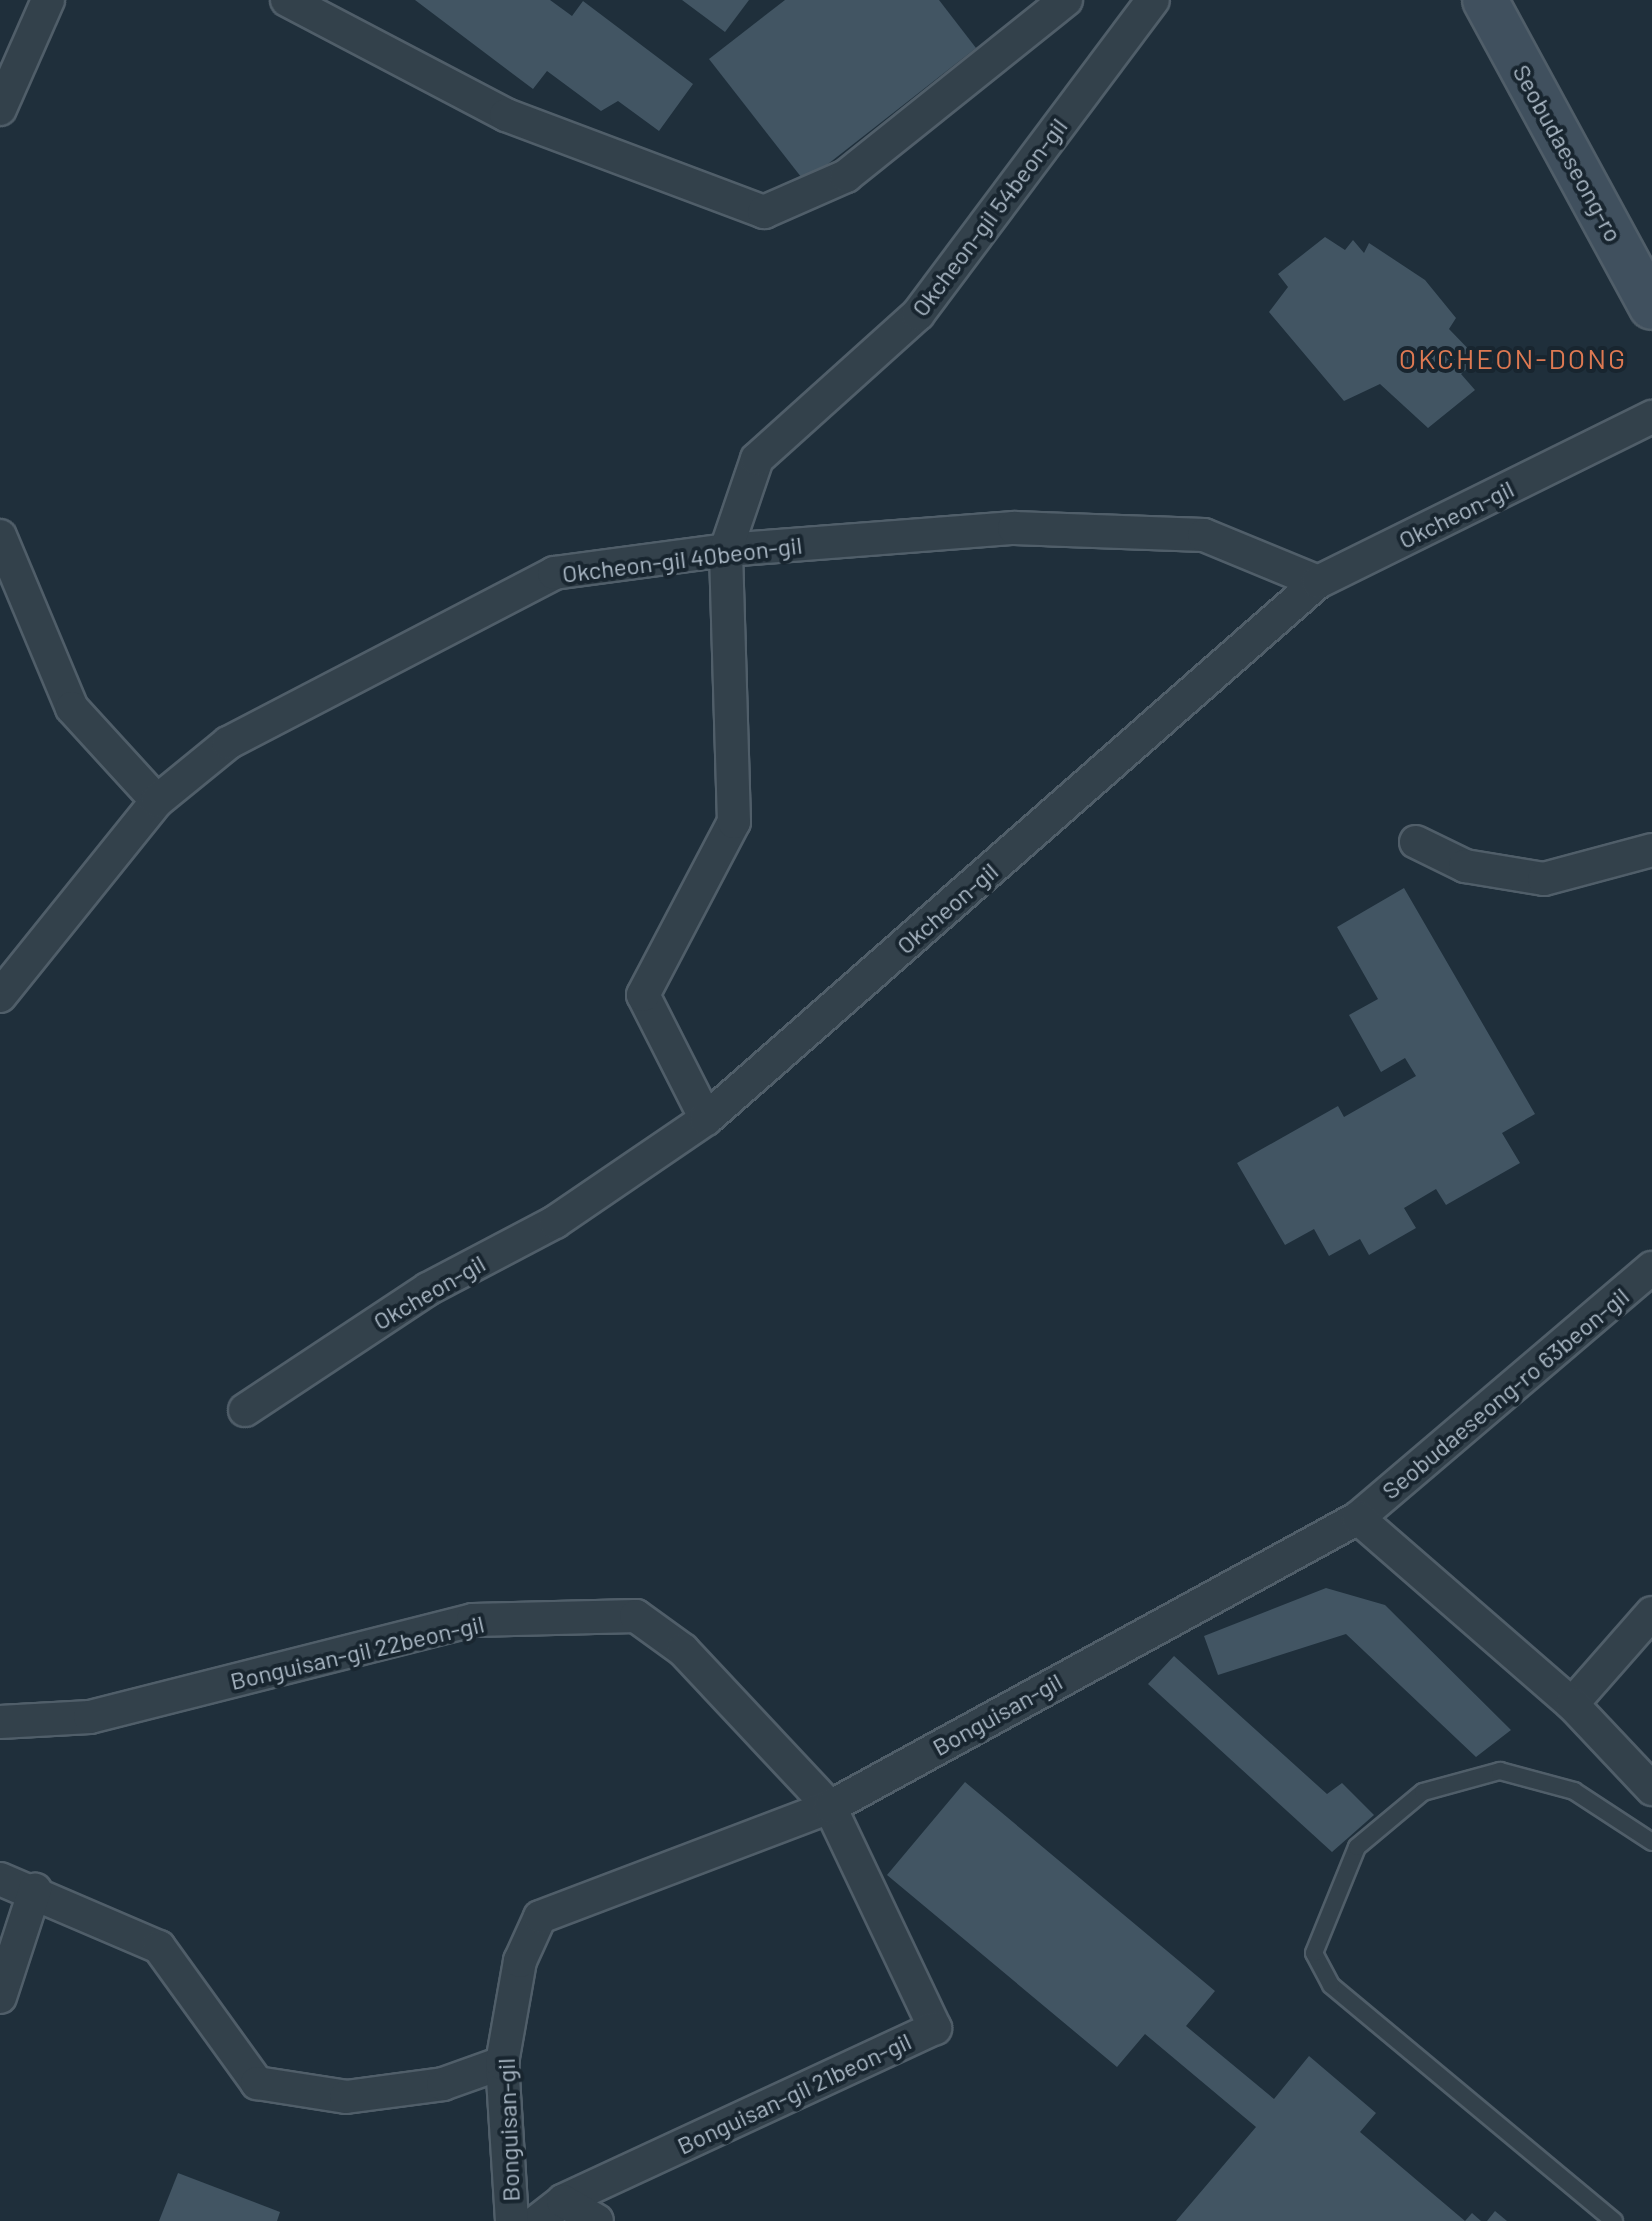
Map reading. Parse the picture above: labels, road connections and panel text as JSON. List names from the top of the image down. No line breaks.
{"streets":{"street":["Seobudaeseong-ro","Okcheon-gil 54beon-gil","Okcheon-gil","Okcheon-gil 40beon-gil","Seobudaeseong-ro 63beon-gil","Bonguisan-gil 22beon-gil","Bonguisan-gil","Bonguisan-gil 21beon-gil"]},"crossings":[["Okcheon-gil 54beon-gil","Okcheon-gil"],["Okcheon-gil 54beon-gil","Okcheon-gil 40beon-gil"],["Okcheon-gil","Okcheon-gil 40beon-gil"],["Seobudaeseong-ro 63beon-gil","Bonguisan-gil"],["Bonguisan-gil 22beon-gil","Bonguisan-gil"],["Bonguisan-gil 22beon-gil","Bonguisan-gil 21beon-gil"],["Bonguisan-gil","Bonguisan-gil 21beon-gil"]],"districts":["OKCHEON-DONG"]}
